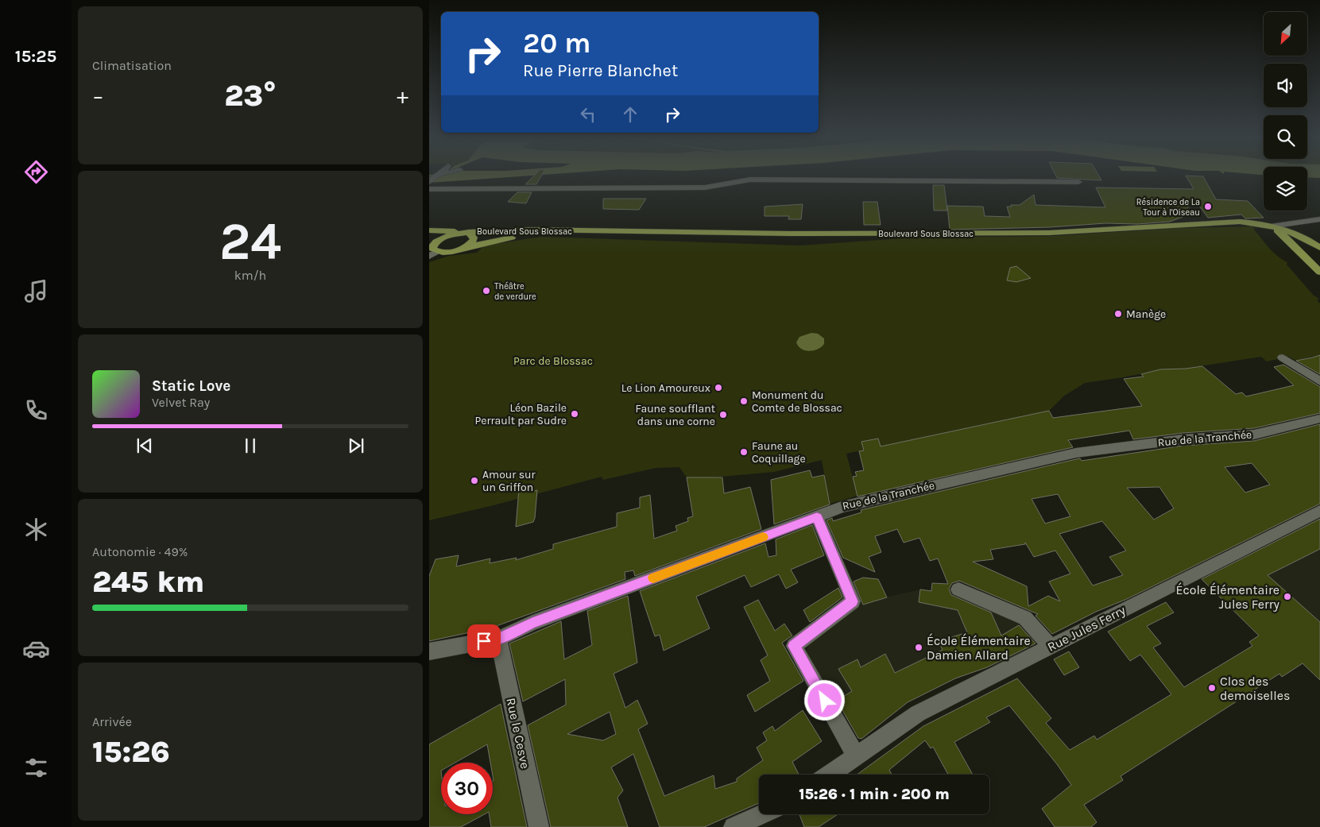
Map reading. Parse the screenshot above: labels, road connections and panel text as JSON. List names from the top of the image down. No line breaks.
{"streets":{"main road":["Boulevard Sous Blossac"],"street":["Rue de la Tranchée","Rue Jules Ferry","Rue le Cesve"]},"crossings":[["Rue de la Tranchée","Rue le Cesve"]],"parks":["Parc de Blossac"],"places":["Résidence de La Tour à l'Oiseau","Théâtre de verdure","Manège","Le Lion Amoureux","Monument du Comte de Blossac","Léon Bazile Perrault par Sudre","Faune soufflant dans une corne","Faune au Coquillage","Amour sur un Griffon","École Élémentaire Jules Ferry","École Élémentaire Damien Allard","Clos des demoiselles"],"north":"bottom left","page":{"tabs":"15:25","tile":["Climatisation",["24","km/h"],["Autonomie · 49%","245 km"],["Arrivée","15:26"]],"turn":["20 m","Rue Pierre Blanchet"],"heat":["−","23°","+"],"song":["Static Love","Velvet Ray"],"limit":"30","trip":"15:26 · 1 min · 200 m"}}
